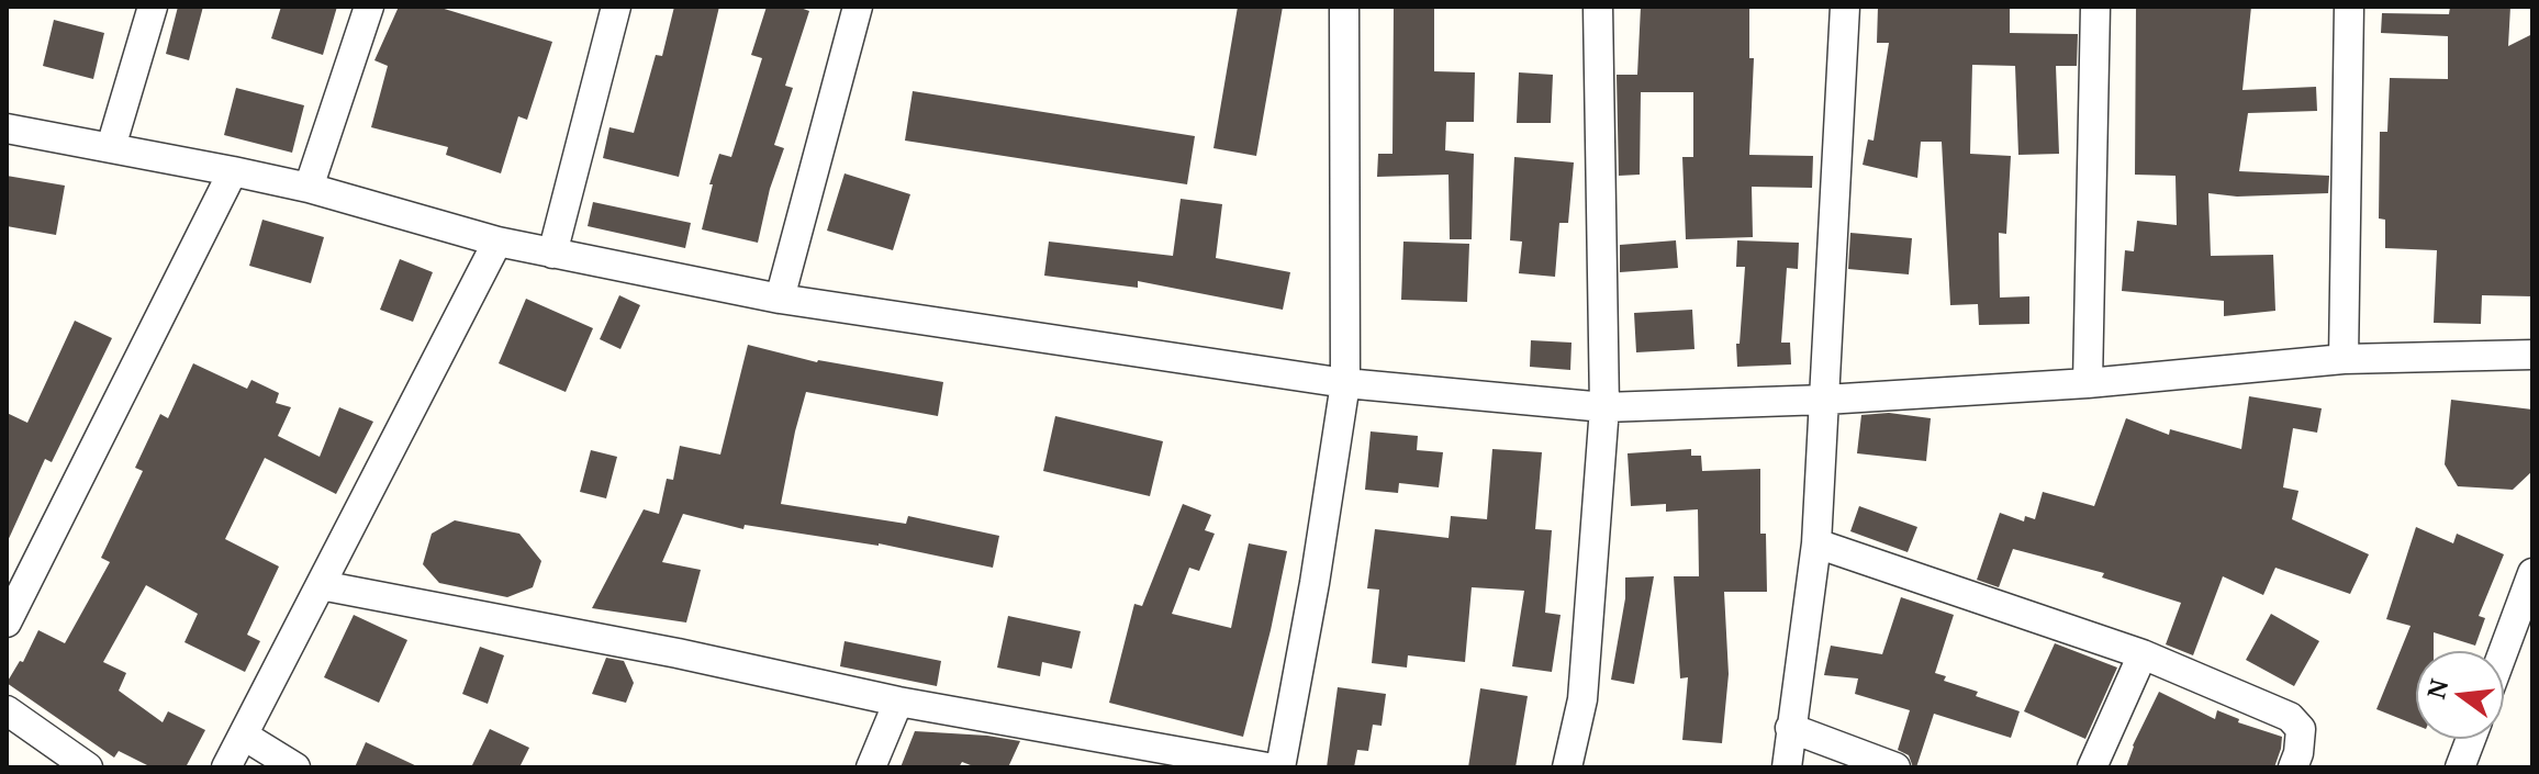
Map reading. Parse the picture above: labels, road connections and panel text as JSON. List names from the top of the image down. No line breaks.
{"north":"left"}
